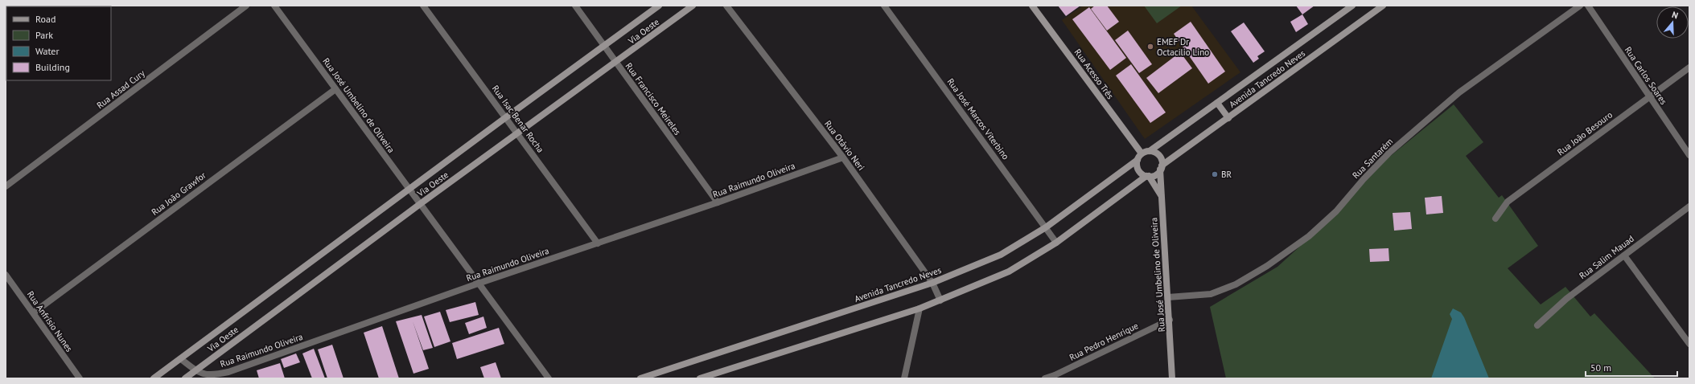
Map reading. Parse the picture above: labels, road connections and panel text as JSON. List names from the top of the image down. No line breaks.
{"streets":{"street":["Via Oeste","Rua Acesso Três","Rua Carlos Soares","Avenida Tancredo Neves","Rua Assad Cury","Rua Francisco Meireles","Rua José Umbelino de Oliveira","Rua Isac Benar Rocha","Rua José Marcos Viterbino","Rua João Besouro","Rua Otávio Neri","Rua Santarém","Rua Raimundo Oliveira","Rua João Grawfor","Rua Salim Mauad","Rua Anfrísio Nunes","Rua Pedro Henrique"]},"crossings":[["Via Oeste","Rua Francisco Meireles"],["Via Oeste","Rua José Umbelino de Oliveira"],["Via Oeste","Rua Isac Benar Rocha"],["Via Oeste","Rua Raimundo Oliveira"],["Rua Acesso Três","Avenida Tancredo Neves"],["Rua Acesso Três","Rua José Umbelino de Oliveira"],["Rua Carlos Soares","Rua João Besouro"],["Avenida Tancredo Neves","Rua José Umbelino de Oliveira"],["Avenida Tancredo Neves","Rua José Marcos Viterbino"],["Avenida Tancredo Neves","Rua Otávio Neri"],["Rua Francisco Meireles","Rua Raimundo Oliveira"],["Rua José Umbelino de Oliveira","Rua Santarém"],["Rua José Umbelino de Oliveira","Rua Raimundo Oliveira"],["Rua José Umbelino de Oliveira","Rua João Grawfor"],["Rua José Umbelino de Oliveira","Rua Pedro Henrique"],["Rua Isac Benar Rocha","Rua Raimundo Oliveira"],["Rua Otávio Neri","Rua Raimundo Oliveira"],["Rua João Grawfor","Rua Anfrísio Nunes"]],"places":["EMEF Dr Octacilio Lino","BR"],"legend":["Road","Park","Water","Building"],"scale_bar":"50 m","north":"top"}
